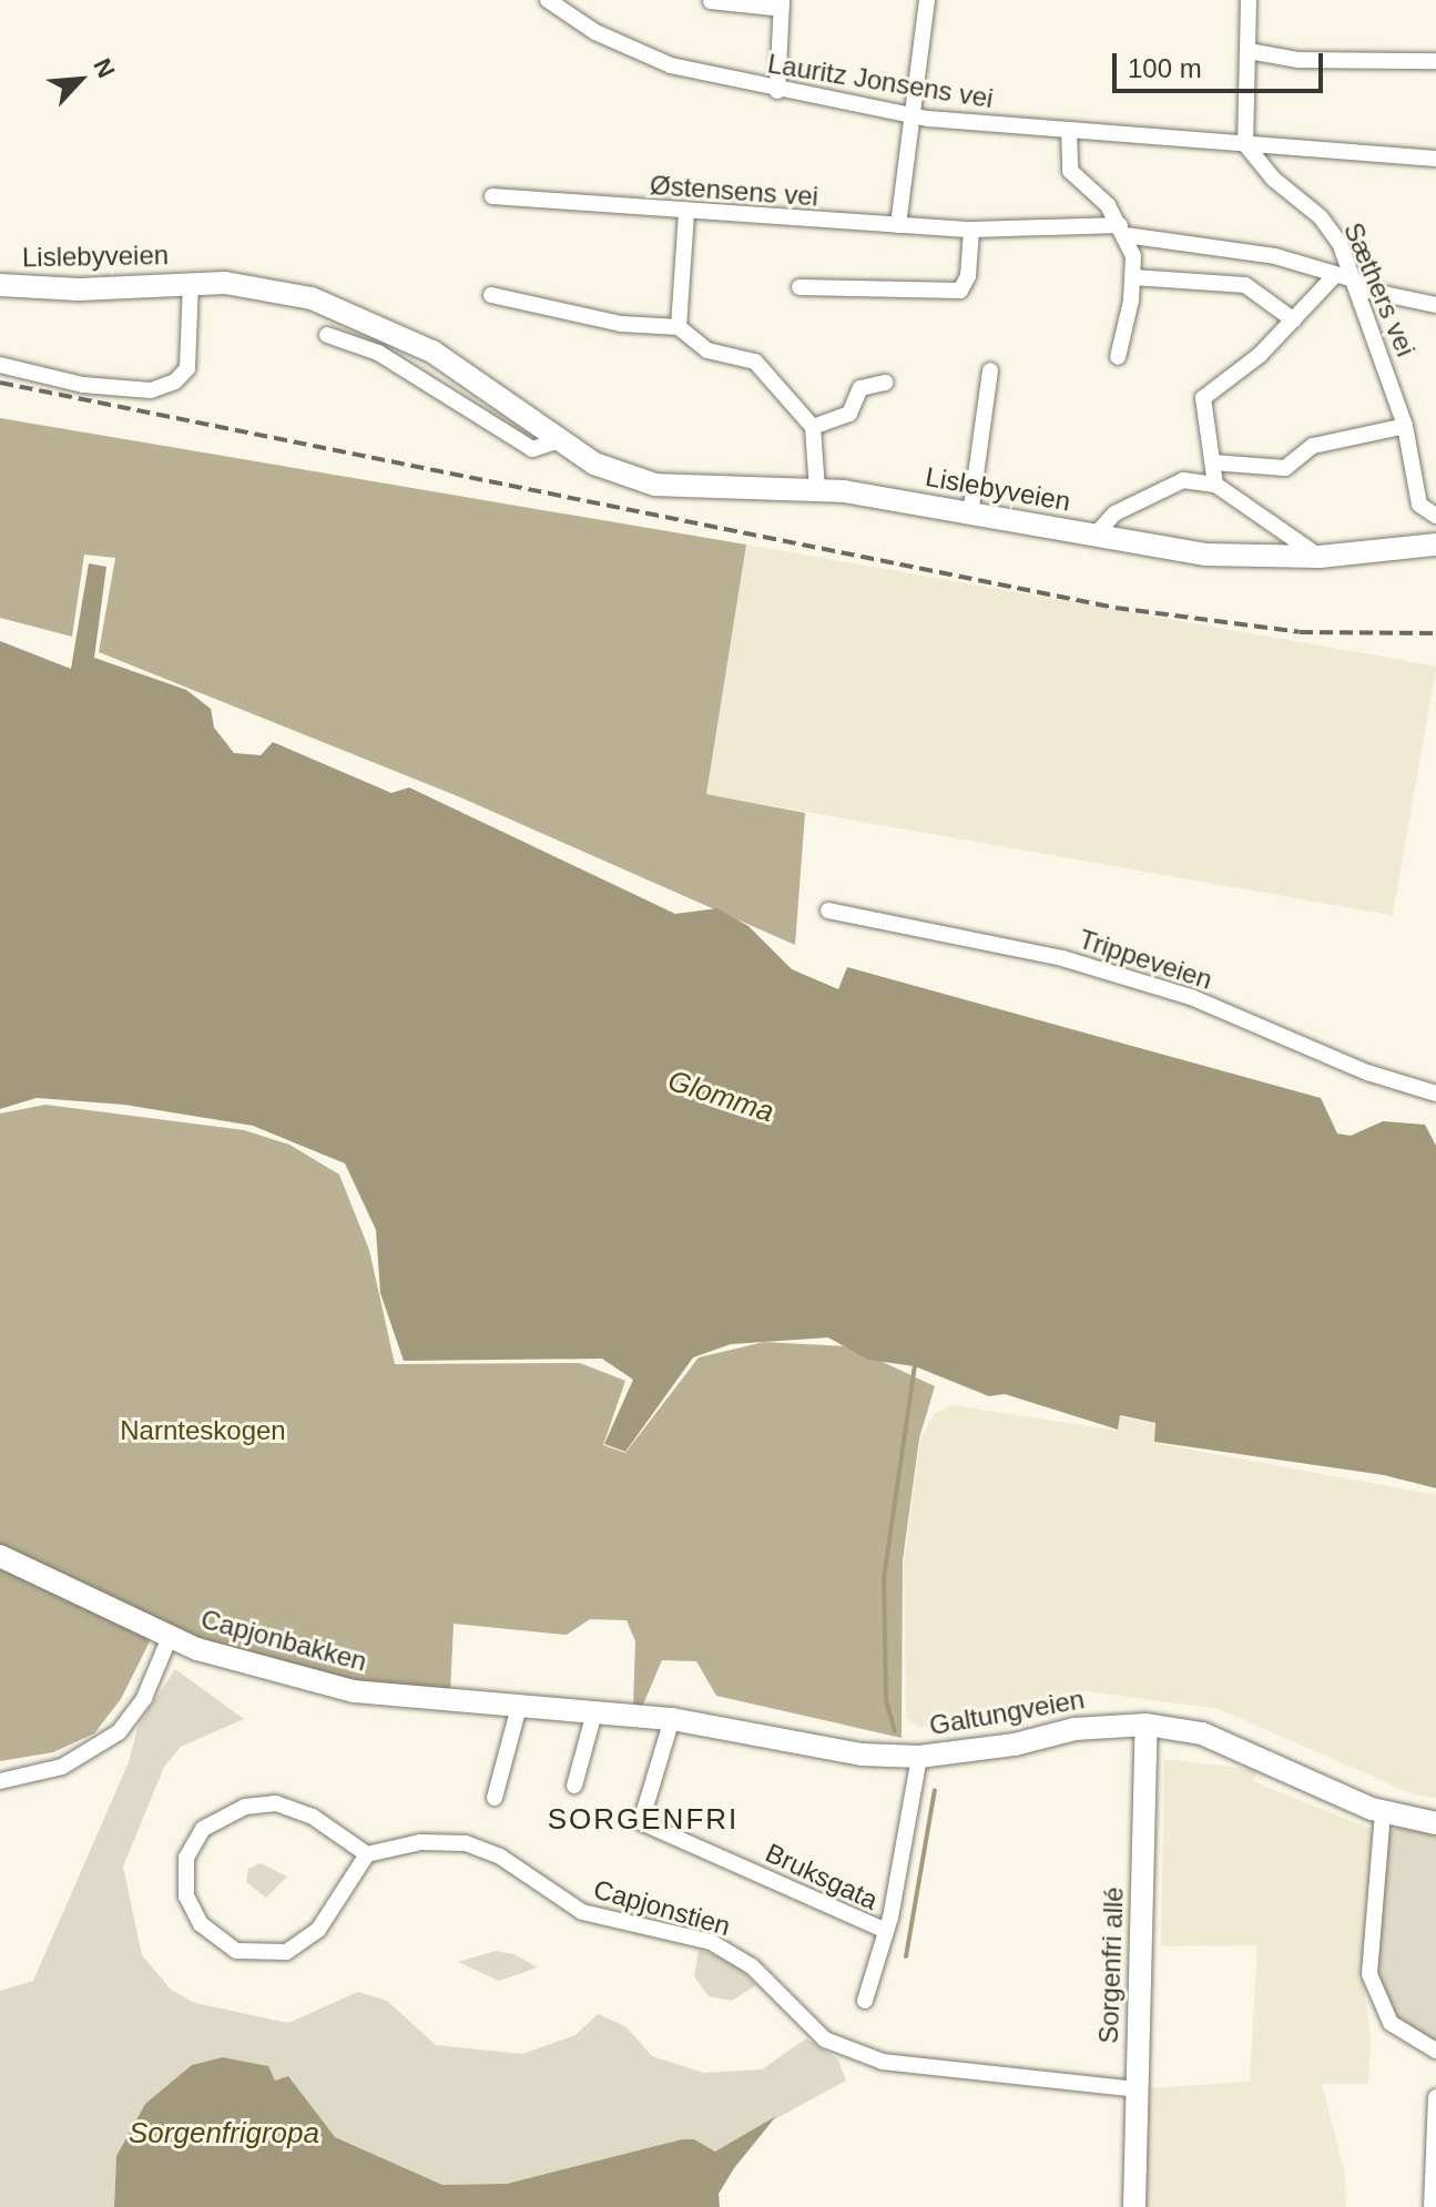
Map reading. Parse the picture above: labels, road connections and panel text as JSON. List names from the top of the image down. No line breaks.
{"streets":{"street":["Lauritz Jonsens vei","Østensens vei","Lislebyveien","Sæthers vei","Trippeveien","Capjonbakken","Galtungveien","Bruksgata","Capjonstien","Sorgenfri allé"]},"crossings":[["Lauritz Jonsens vei","Sæthers vei"],["Østensens vei","Sæthers vei"],["Capjonbakken","Galtungveien"],["Galtungveien","Bruksgata"],["Galtungveien","Sorgenfri allé"],["Capjonstien","Sorgenfri allé"]],"districts":["SORGENFRI"],"water":["Glomma","Sorgenfrigropa"],"parks":["Narnteskogen"],"scale_bar":"100 m","north":"top right"}
